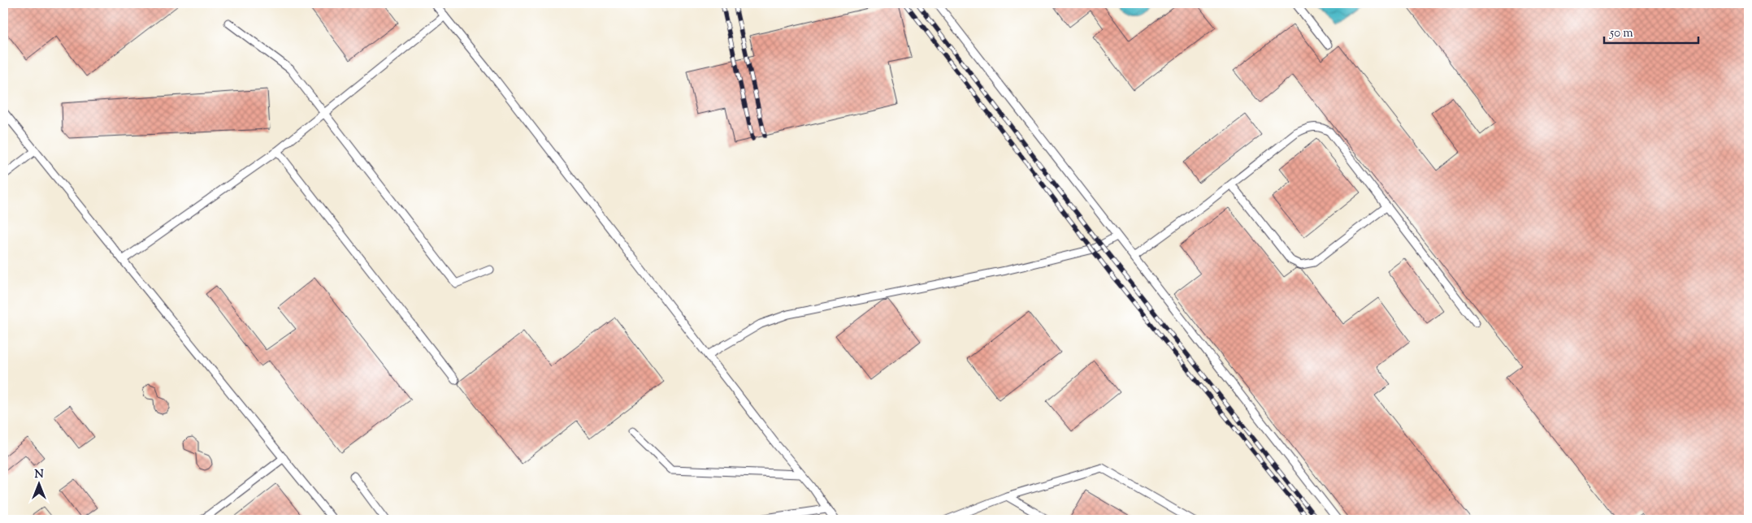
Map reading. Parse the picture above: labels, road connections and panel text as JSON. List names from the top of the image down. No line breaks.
{"scale_bar":"50 m","north":"top"}
